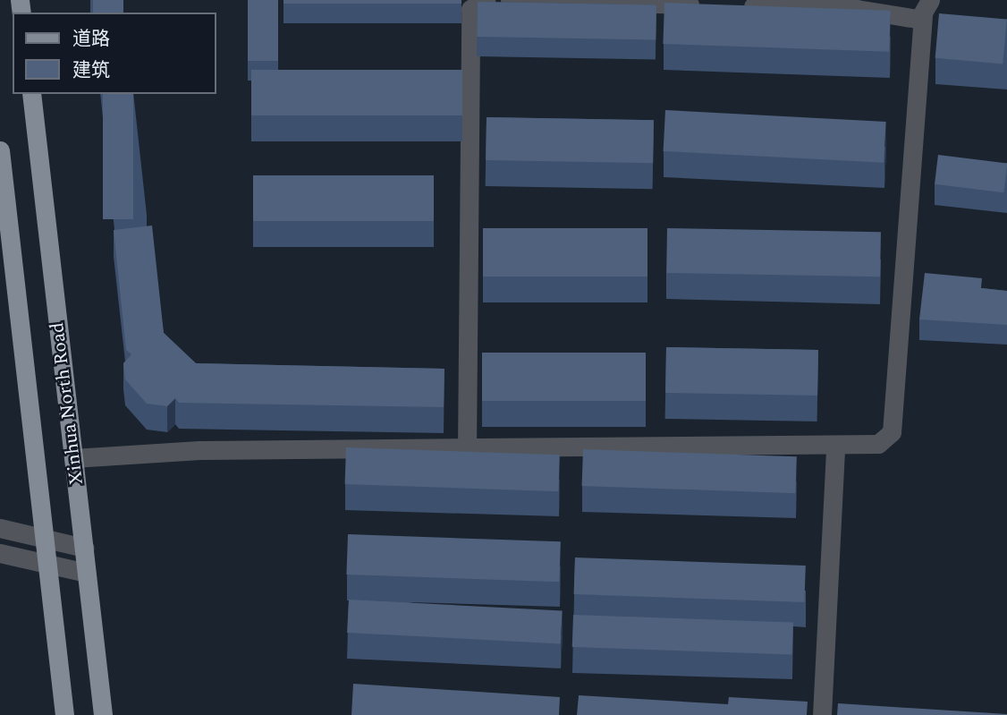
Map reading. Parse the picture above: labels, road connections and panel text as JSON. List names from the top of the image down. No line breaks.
{"streets":{"main road":["Xinhua North Road"]},"legend":["道路","建筑"]}
